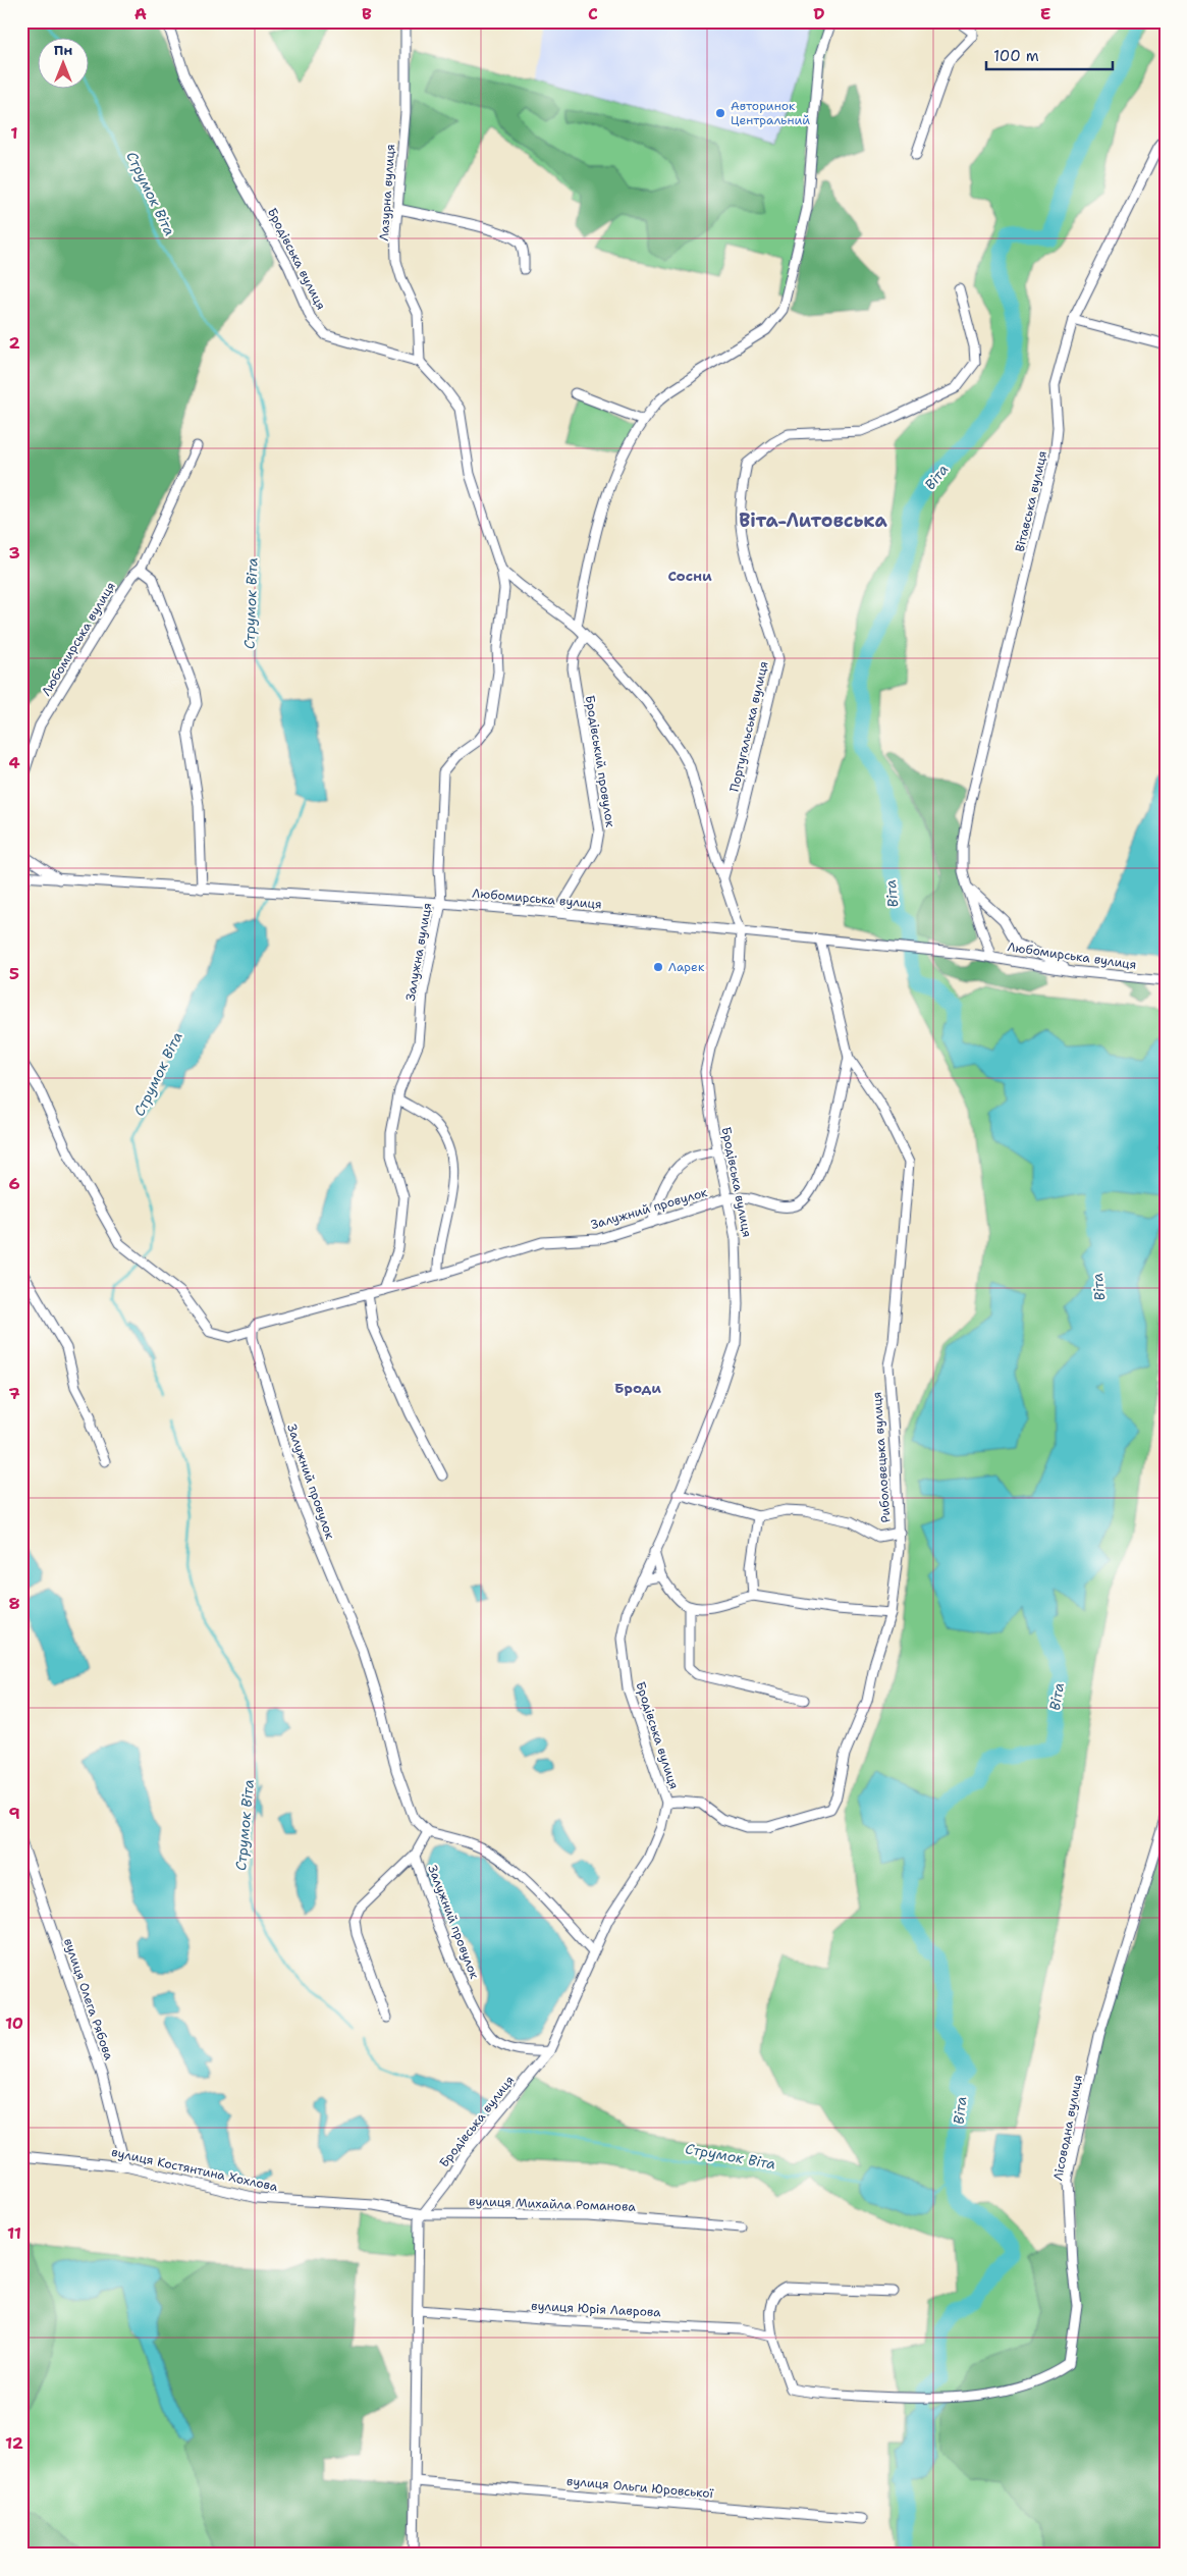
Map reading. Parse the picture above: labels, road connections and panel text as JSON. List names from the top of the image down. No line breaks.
{"streets":{"street":["Лазурна вулиця","Бродівська вулиця","Вітавська вулиця","Любомирська вулиця","Португальська вулиця","Бродівський провулок","Залужна вулиця","Залужний провулок","Риболовецька вулиця","вулиця Олега Рябова","Лісоводна вулиця","вулиця Костянтина Хохлова","вулиця Михайла Романова","вулиця Юрія Лаврова","вулиця Ольги Юровської"]},"crossings":[["Лазурна вулиця","Бродівська вулиця"],["Бродівська вулиця","Любомирська вулиця"],["Бродівська вулиця","Португальська вулиця"],["Бродівська вулиця","Бродівський провулок"],["Бродівська вулиця","Залужна вулиця"],["Бродівська вулиця","Залужний провулок"],["Бродівська вулиця","Риболовецька вулиця"],["Бродівська вулиця","вулиця Костянтина Хохлова"],["Бродівська вулиця","вулиця Михайла Романова"],["Бродівська вулиця","вулиця Юрія Лаврова"],["Бродівська вулиця","вулиця Ольги Юровської"],["Вітавська вулиця","Любомирська вулиця"],["Любомирська вулиця","Бродівський провулок"],["Любомирська вулиця","Залужна вулиця"],["Любомирська вулиця","Риболовецька вулиця"],["Залужна вулиця","Залужний провулок"],["Залужний провулок","Риболовецька вулиця"],["вулиця Олега Рябова","вулиця Костянтина Хохлова"],["Лісоводна вулиця","вулиця Юрія Лаврова"],["вулиця Костянтина Хохлова","вулиця Михайла Романова"]],"districts":["Віта-Литовська","Сосни","Броди"],"water":["Струмок Віта","Віта"],"places":["Авторинок Центральний","Ларек"],"scale_bar":"100 m","north":"top","grid":{"columns":["A","B","C","D","E"],"rows":["1","2","3","4","5","6","7","8","9","10","11","12"]}}
